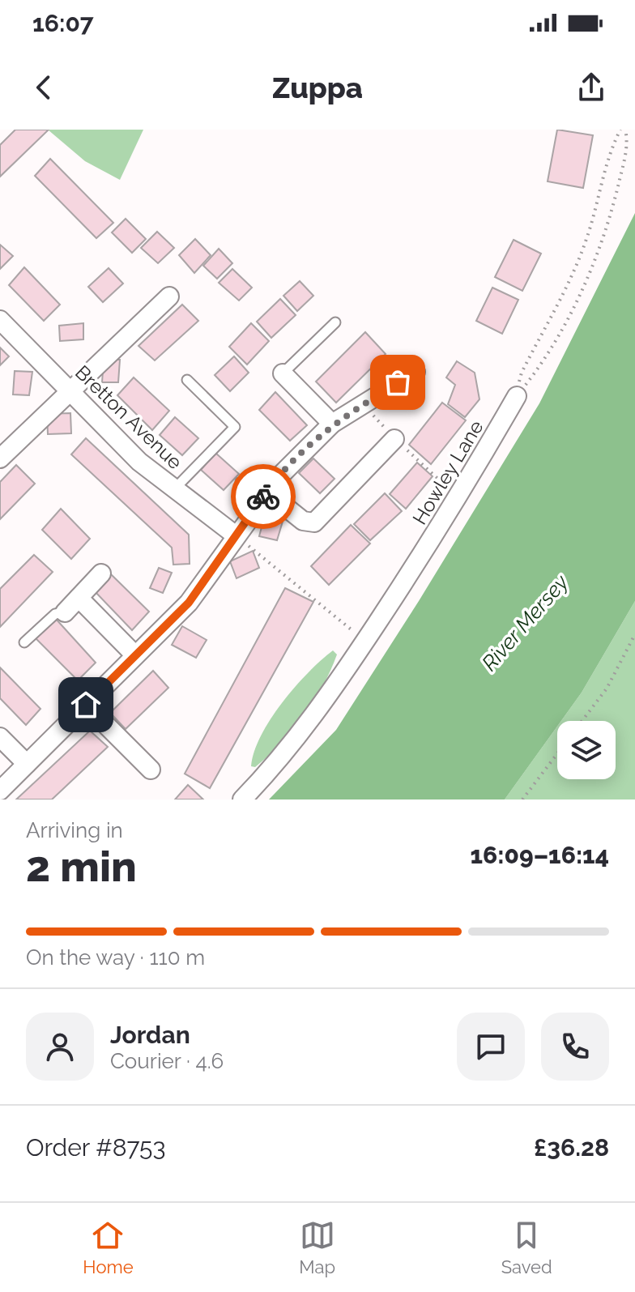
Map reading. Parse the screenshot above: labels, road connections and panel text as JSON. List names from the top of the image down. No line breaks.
{"streets":{"street":["Bretton Avenue","Howley Lane"]},"water":["River Mersey"],"page":{"status":"16:07","header":"Zuppa","heading":["2 min","Arriving in","16:09–16:14"],"panel":["Jordan","Courier · 4.6","Order #8753","£36.28"],"bar":"On the way · 110 m","tabs":["Home","Map","Saved"]}}
